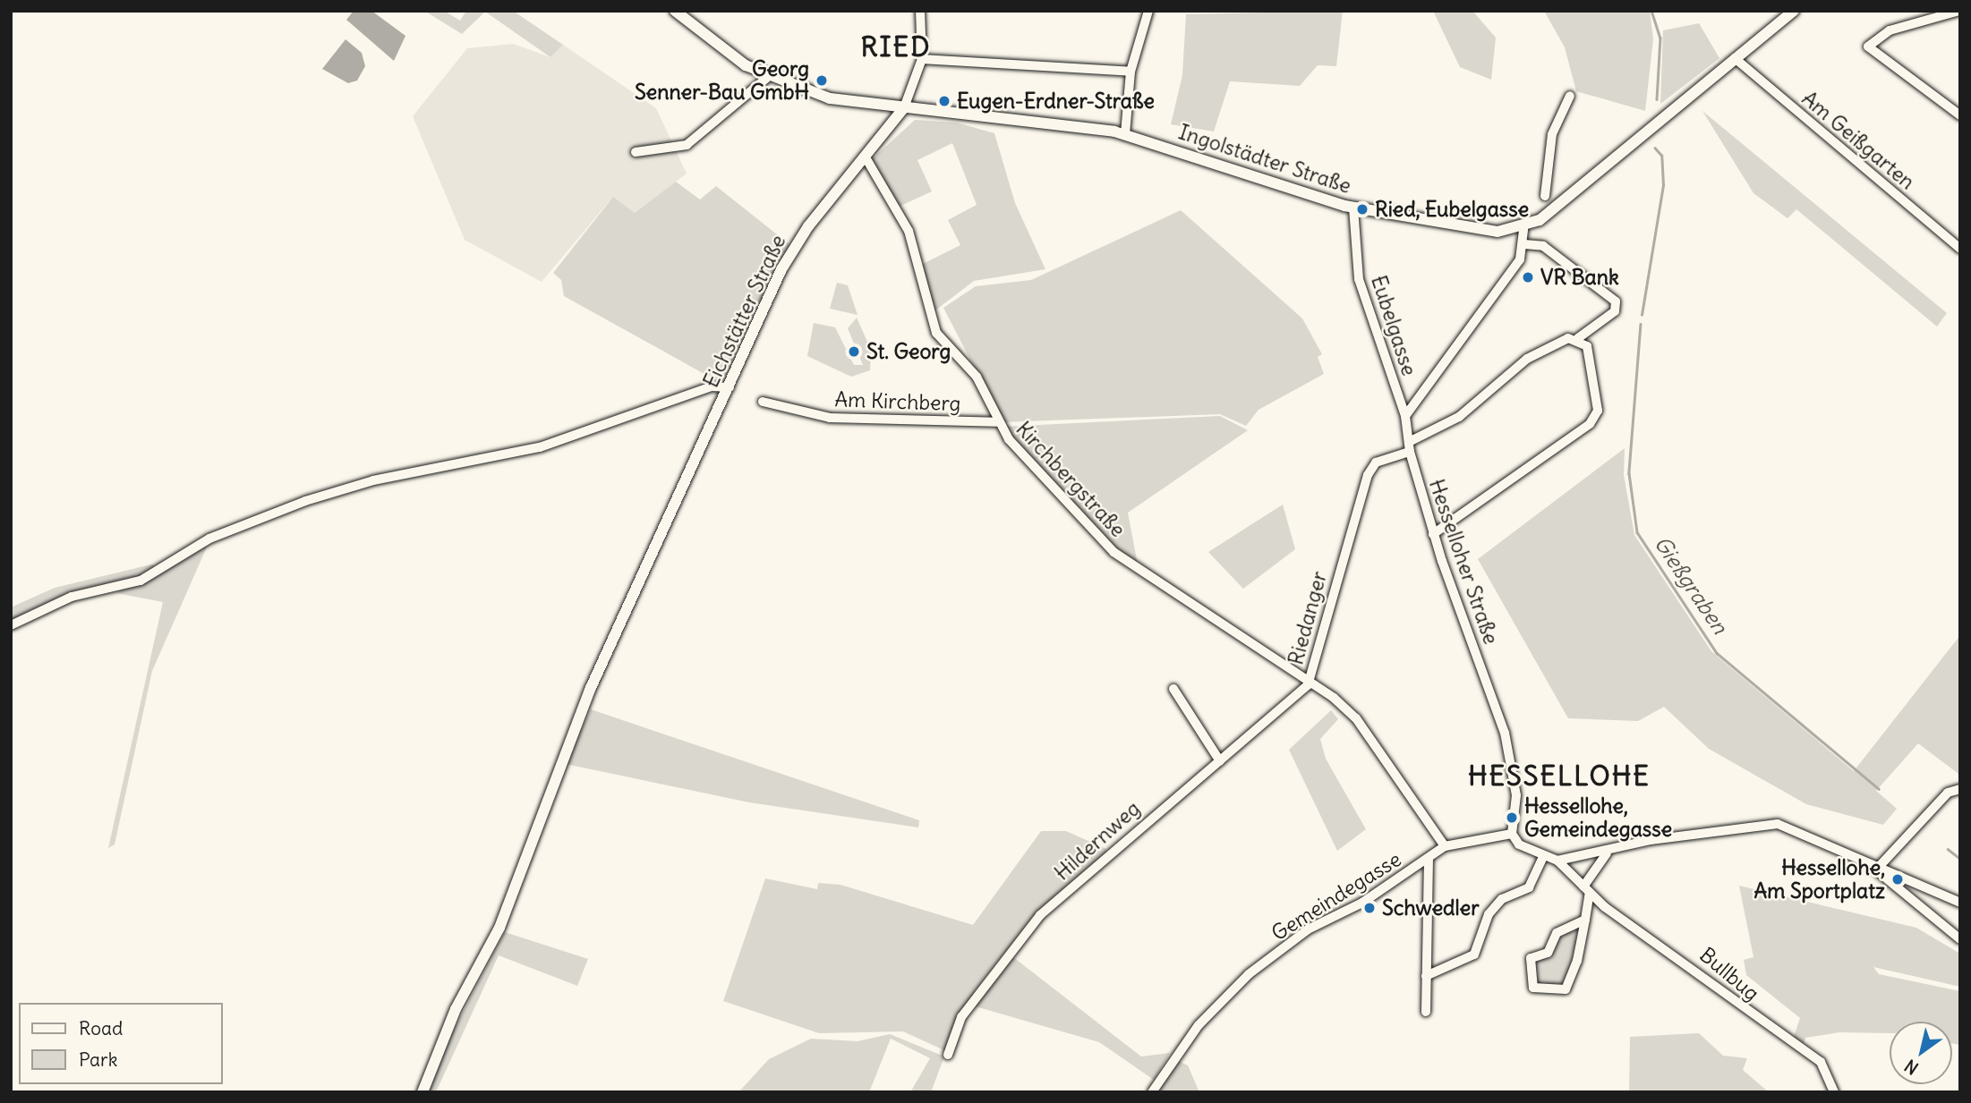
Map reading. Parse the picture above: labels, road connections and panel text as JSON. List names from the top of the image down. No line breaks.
{"streets":{"main road":["Ingolstädter Straße","Eichstätter Straße"],"street":["Am Geißgarten","Eubelgasse","Am Kirchberg","Kirchbergstraße","Hesselloher Straße","Riedanger","Hildernweg","Gemeindegasse","Bullbug"]},"crossings":[["Ingolstädter Straße","Eichstätter Straße"],["Ingolstädter Straße","Eubelgasse"],["Eichstätter Straße","Kirchbergstraße"],["Eubelgasse","Hesselloher Straße"],["Am Kirchberg","Kirchbergstraße"],["Kirchbergstraße","Riedanger"],["Kirchbergstraße","Hildernweg"],["Hesselloher Straße","Riedanger"],["Hesselloher Straße","Gemeindegasse"],["Riedanger","Hildernweg"],["Riedanger","Gemeindegasse"]],"districts":["RIED","HESSELLOHE"],"water":["Gießgraben"],"places":["Georg Senner-Bau GmbH","Eugen-Erdner-Straße","Ried, Eubelgasse","VR Bank","St. Georg","Hessellohe, Gemeindegasse","Hessellohe, Am Sportplatz","Schwedler"],"legend":["Road","Park"],"north":"bottom left"}
